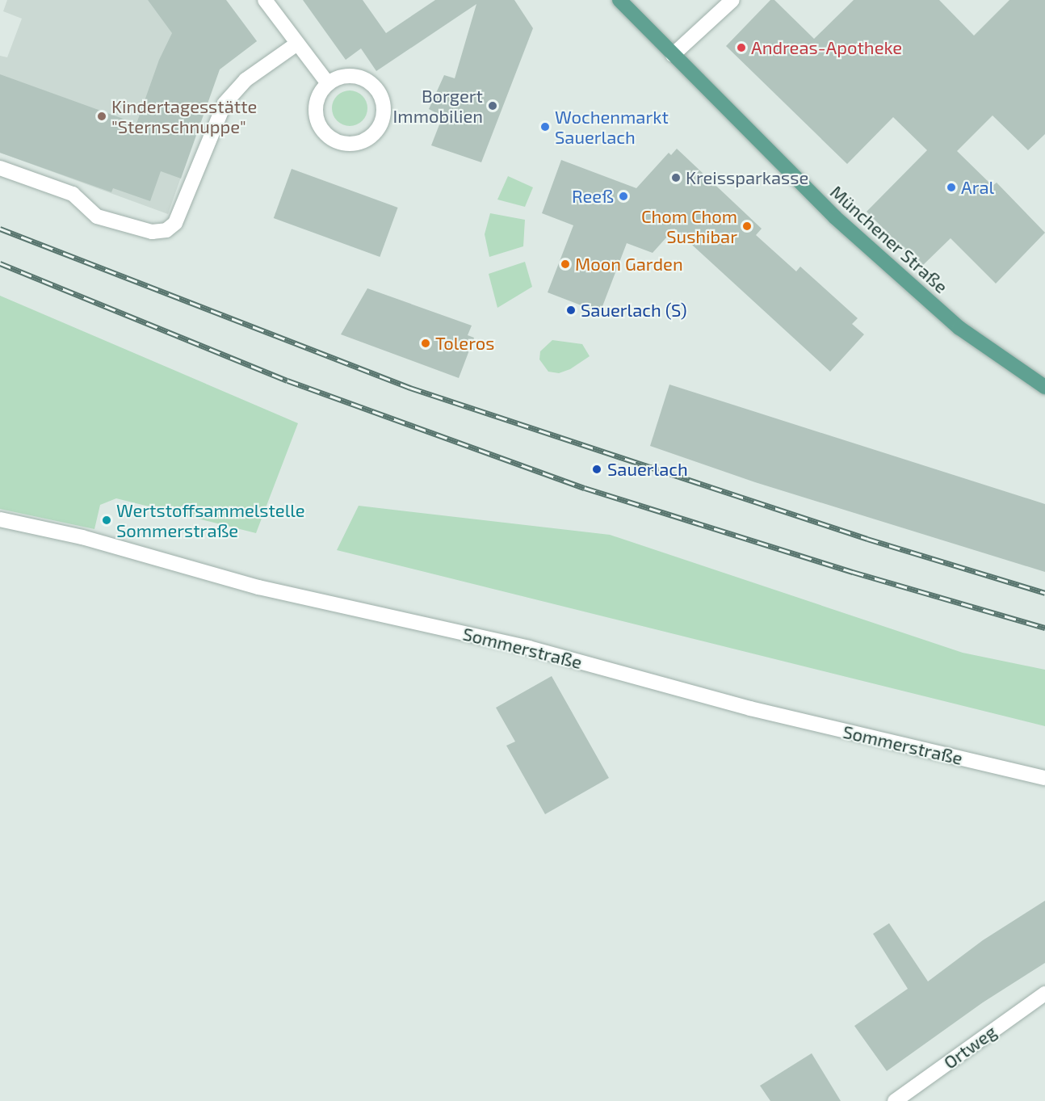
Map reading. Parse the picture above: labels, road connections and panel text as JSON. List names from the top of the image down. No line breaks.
{"streets":{"main road":["Münchener Straße"],"street":["Sommerstraße","Ortweg"]},"places":["Andreas-Apotheke","Borgert Immobilien","Kindertagesstätte \"Sternschnuppe\"","Wochenmarkt Sauerlach","Kreissparkasse","Aral","Reeß","Chom Chom Sushibar","Moon Garden","Sauerlach (S)","Toleros","Sauerlach","Wertstoffsammelstelle Sommerstraße"]}
